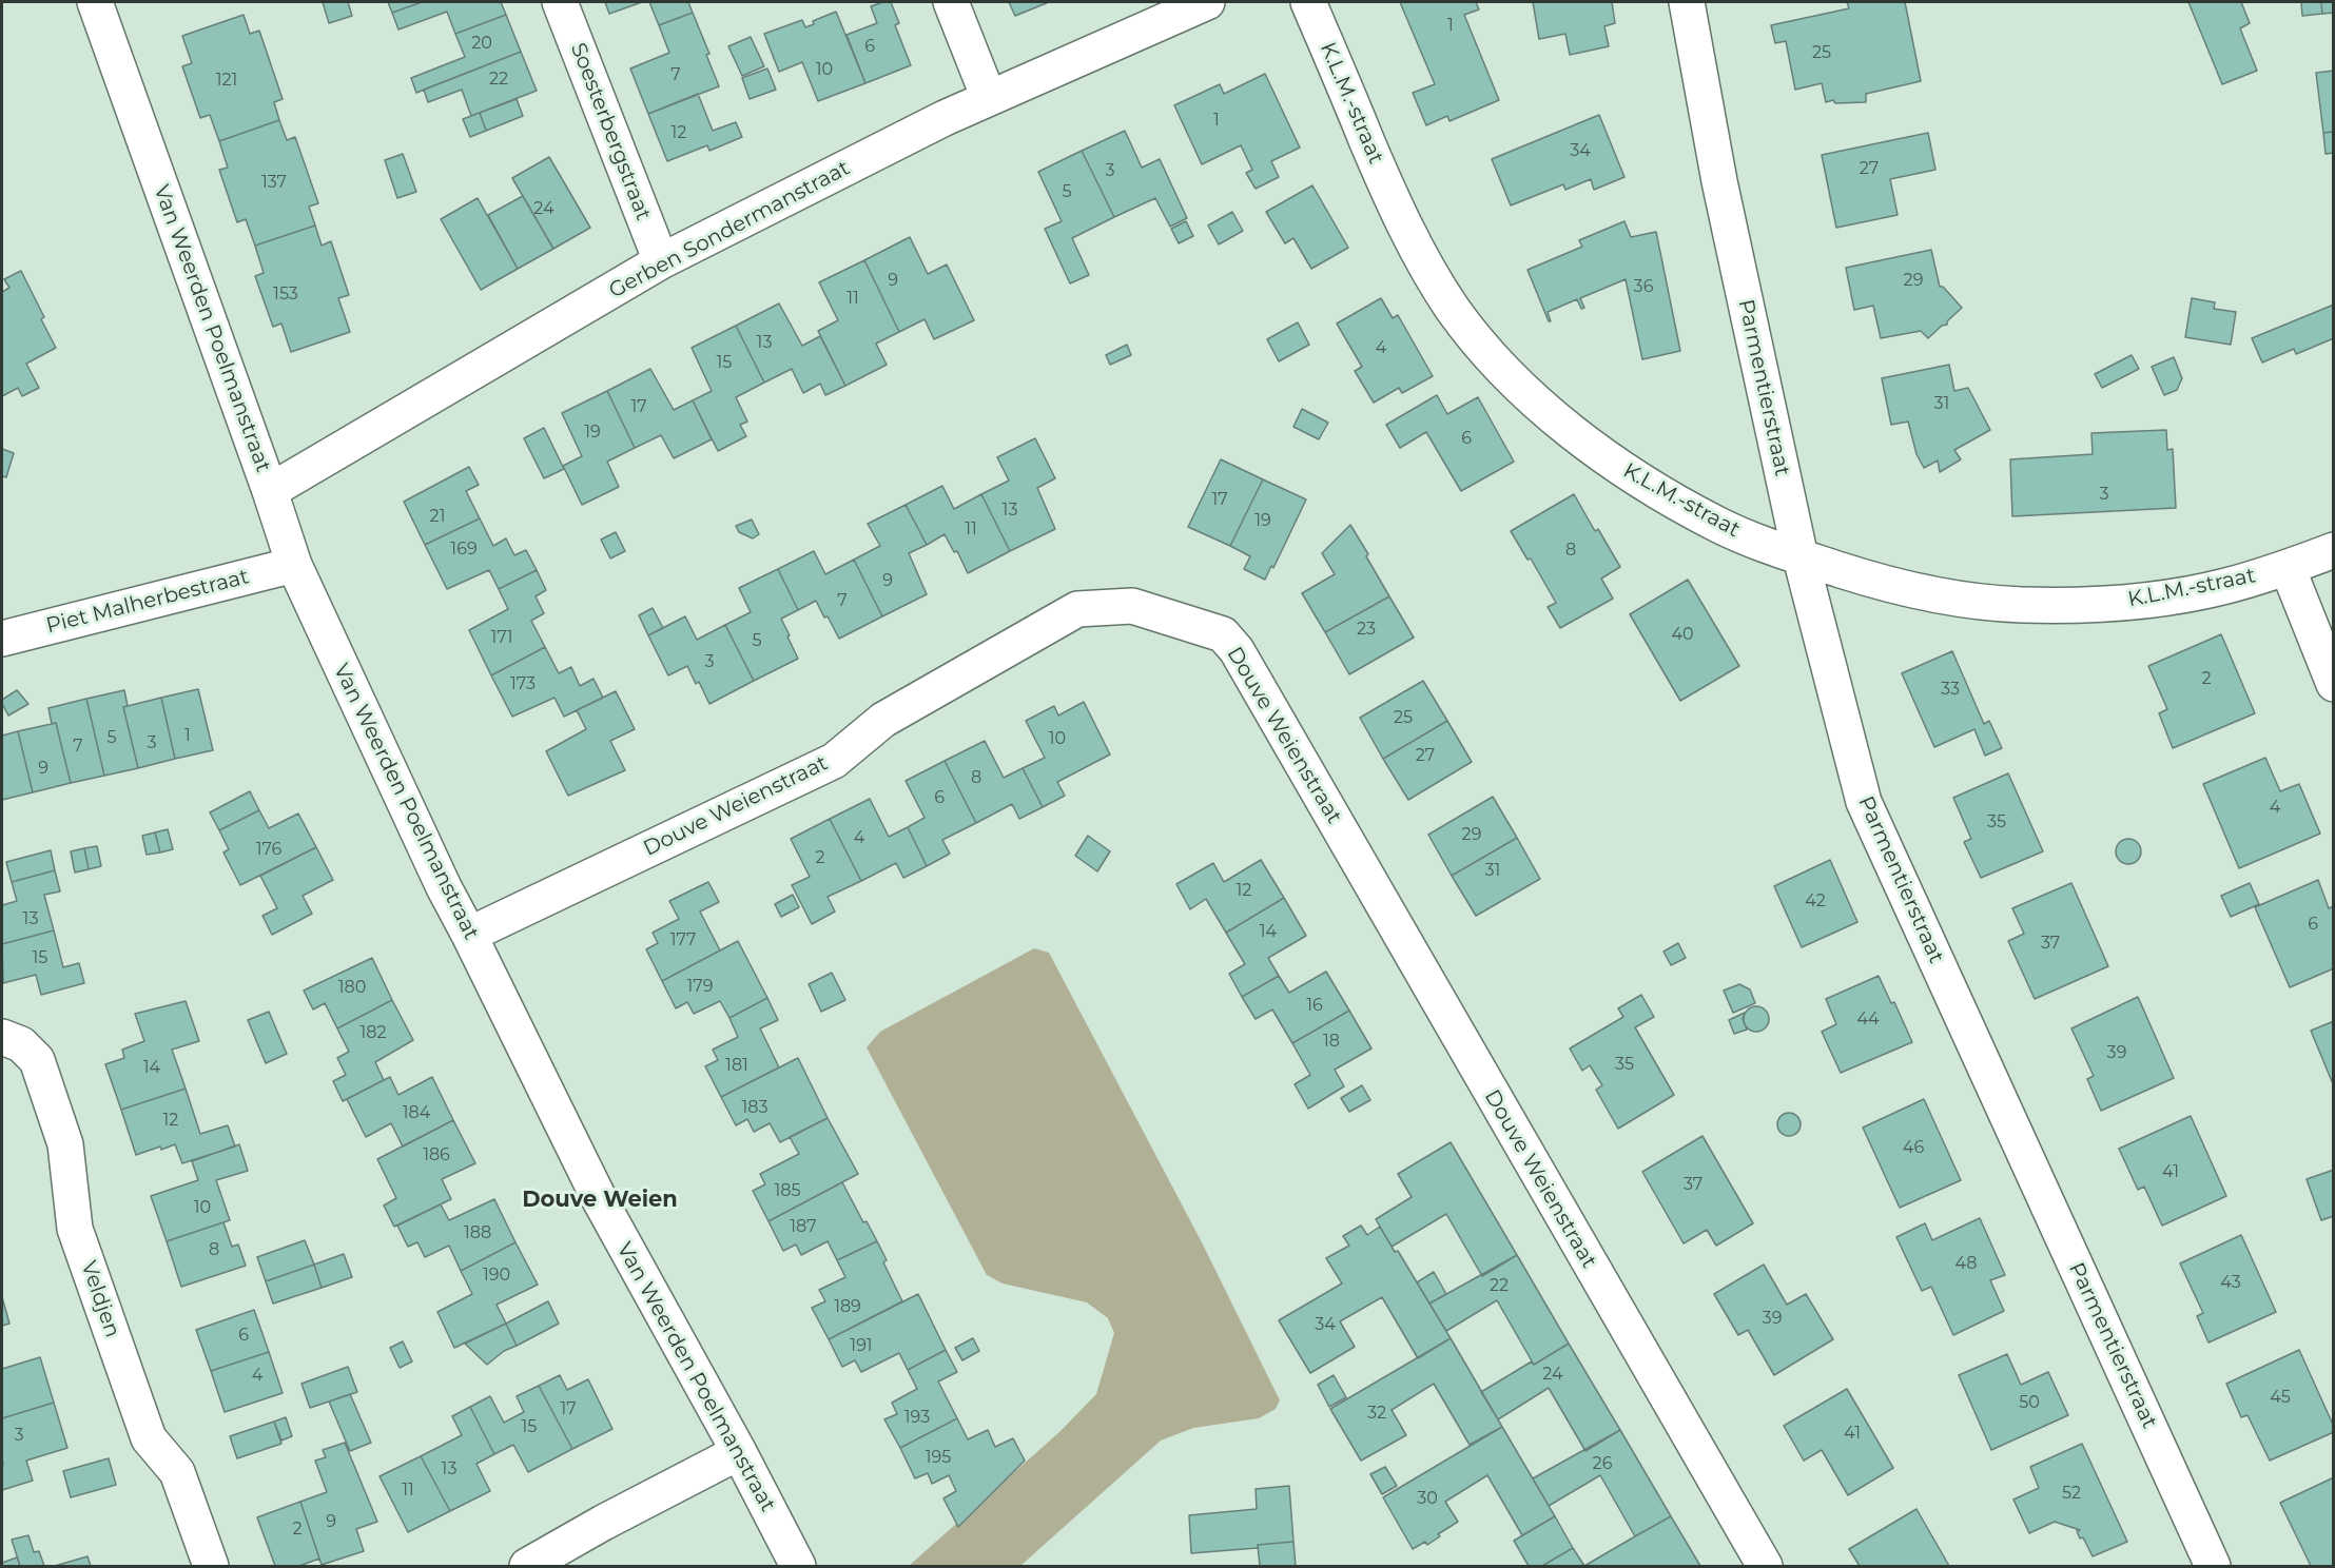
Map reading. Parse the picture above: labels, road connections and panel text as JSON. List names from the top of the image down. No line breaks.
{"streets":{"street":["K.L.M.-straat","Soesterbergstraat","Gerben Sondermanstraat","Van Weerden Poelmanstraat","Parmentierstraat","Piet Malherbestraat","Douve Weienstraat","Veldjen"]},"crossings":[["K.L.M.-straat","Parmentierstraat"],["Soesterbergstraat","Gerben Sondermanstraat"],["Gerben Sondermanstraat","Van Weerden Poelmanstraat"],["Van Weerden Poelmanstraat","Piet Malherbestraat"],["Van Weerden Poelmanstraat","Douve Weienstraat"]],"districts":["Douve Weien"],"house_numbers":["1","20","6","25","10","7","22","121","1","12","34","27","3","137","5","24","9","29","36","153","11","13","4","15","31","17","19","6","3","17","13","21","19","11","169","8","9","7","23","40","171","5","3","2","173","33","25","1","5","10","3","7","27","9","8","6","4","35","29","4","176","2","31","12","42","13","6","14","177","37","15","179","180","16","44","182","18","39","35","181","14","183","184","12","46","186","41","37","185","10","187","188","8","48","190","43","22","189","39","34","6","191","24","4","45","50","17","32","193","15","41","3","195","26","13","11","52","30","9","2"]}
